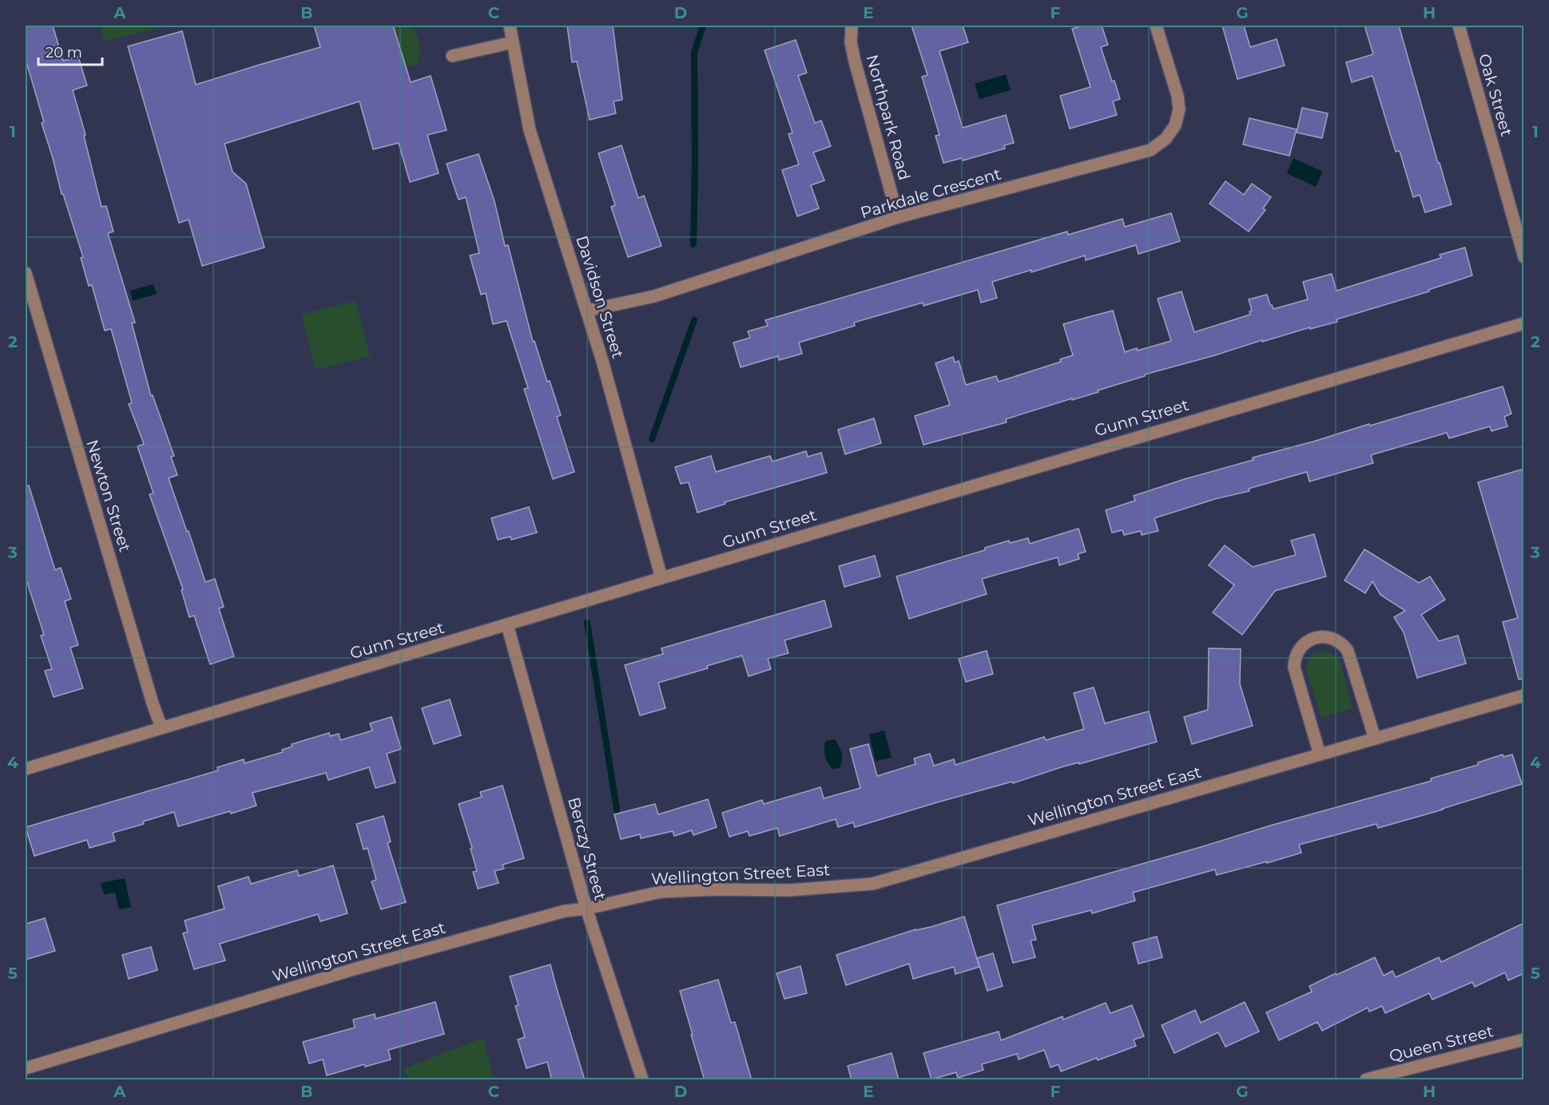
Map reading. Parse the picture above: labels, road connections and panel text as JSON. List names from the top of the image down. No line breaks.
{"streets":{"street":["Oak Street","Northpark Road","Parkdale Crescent","Davidson Street","Gunn Street","Newton Street","Wellington Street East","Berczy Street","Queen Street"]},"crossings":[["Northpark Road","Parkdale Crescent"],["Parkdale Crescent","Davidson Street"],["Davidson Street","Gunn Street"],["Gunn Street","Newton Street"],["Gunn Street","Berczy Street"],["Wellington Street East","Berczy Street"]],"scale_bar":"20 m","grid":{"columns":["A","B","C","D","E","F","G","H"],"rows":["1","2","3","4","5"]}}
